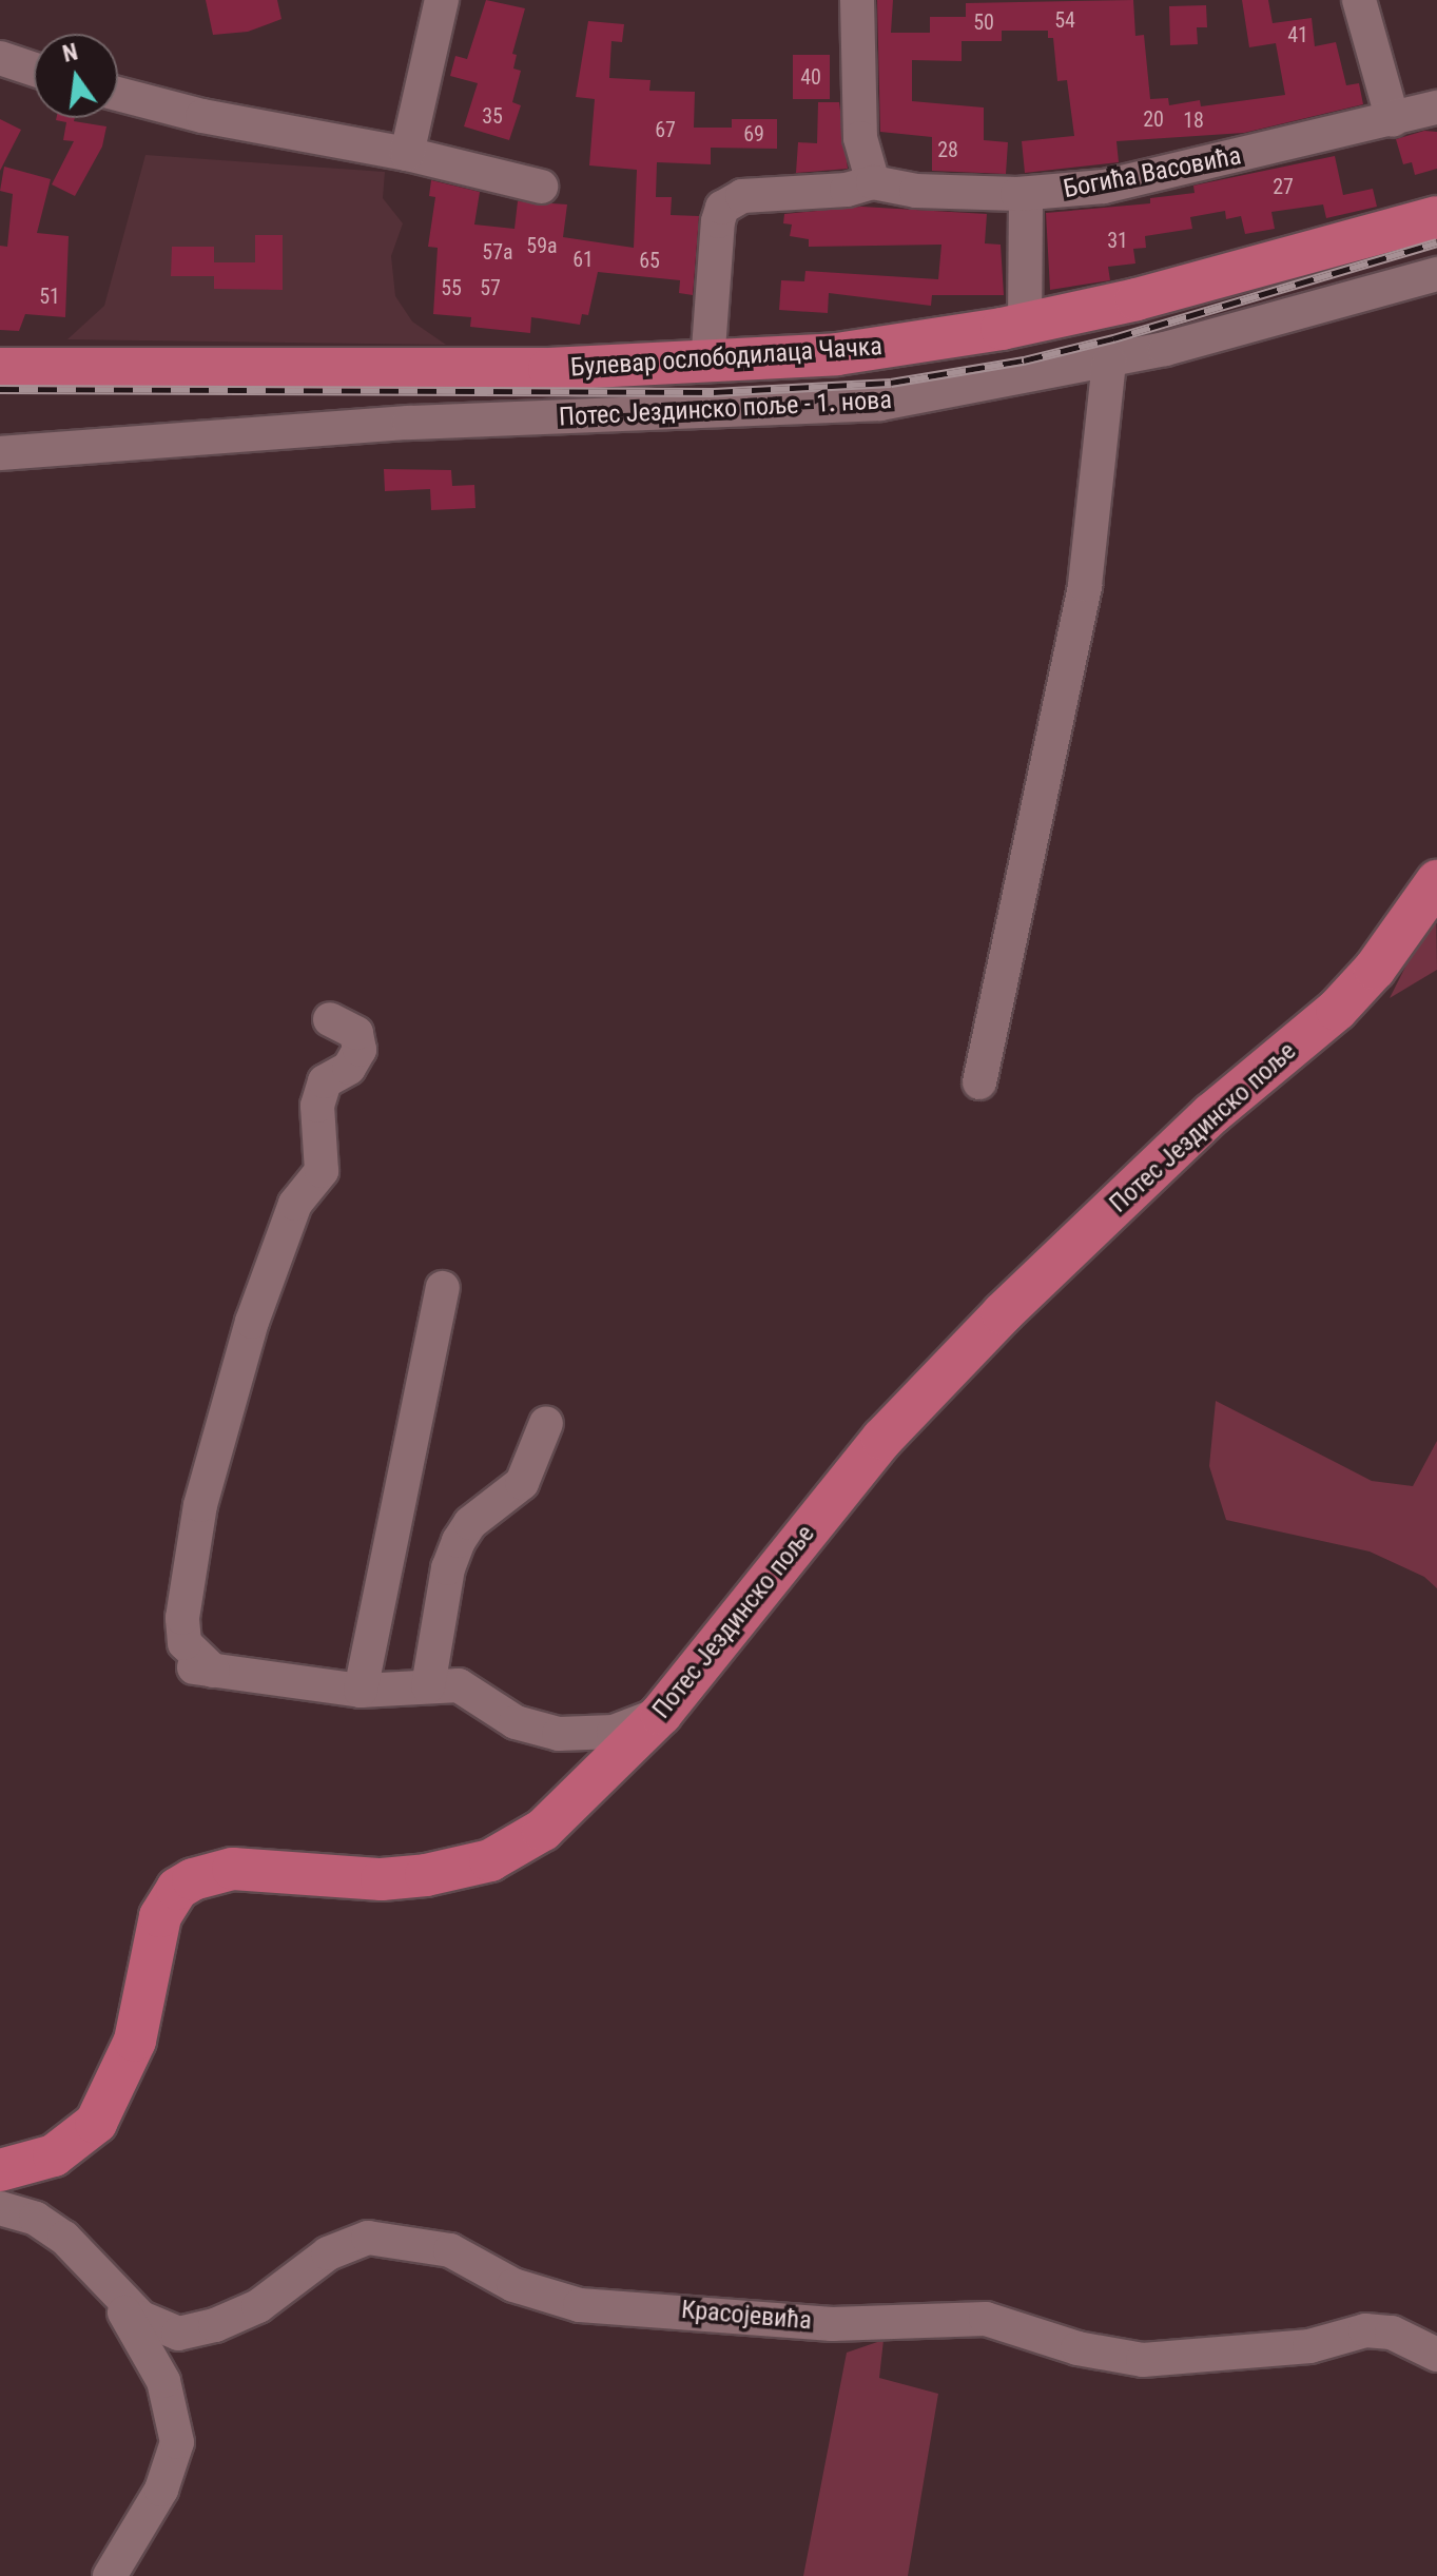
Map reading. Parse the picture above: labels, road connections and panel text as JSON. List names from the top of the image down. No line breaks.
{"streets":{"main road":["Булевар ослободилаца Чачка","Потес Јездинско поље"],"street":["Богића Васовића","Потес Јездинско поље - 1. нова","Красојевића"]},"crossings":[["Богића Васовића","Булевар ослободилаца Чачка"]],"house_numbers":["54","50","41","40","35","20","18","67","69","28","27","31","59a","57a","61","65","55","57","51"],"north":"top"}
